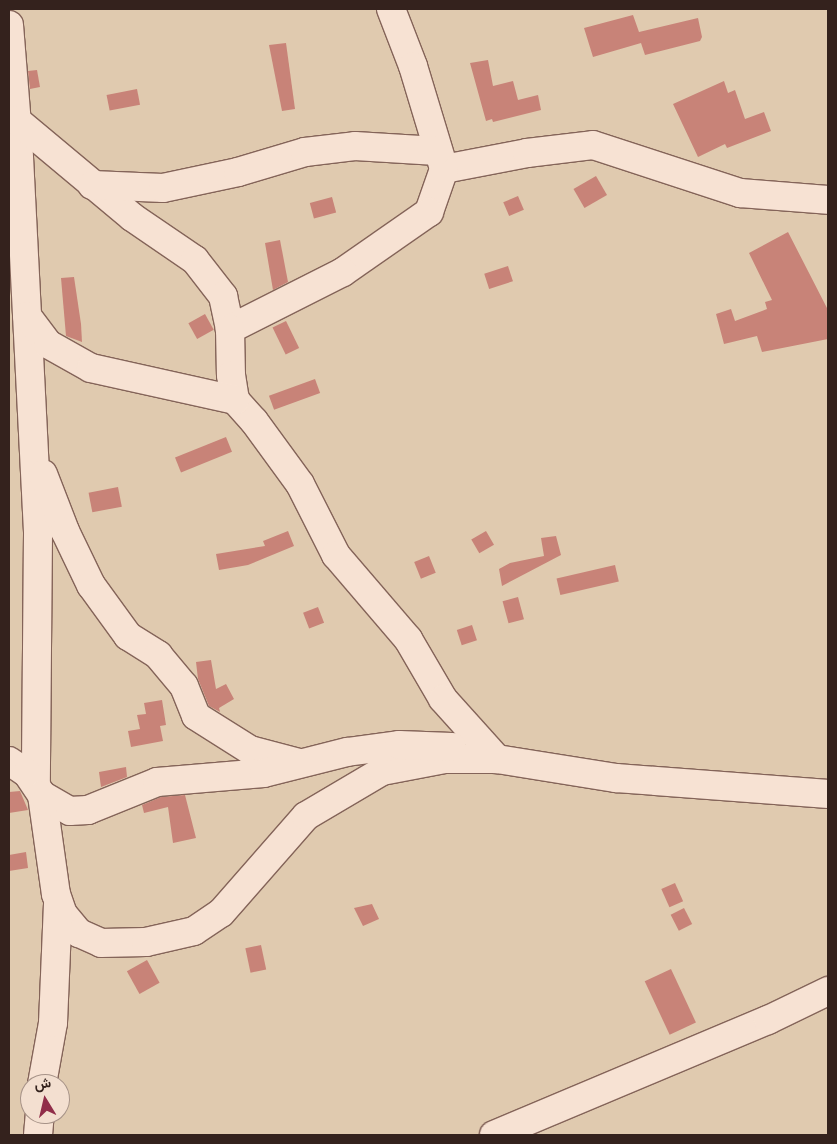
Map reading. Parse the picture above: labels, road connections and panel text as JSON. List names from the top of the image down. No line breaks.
{"north":"top"}
